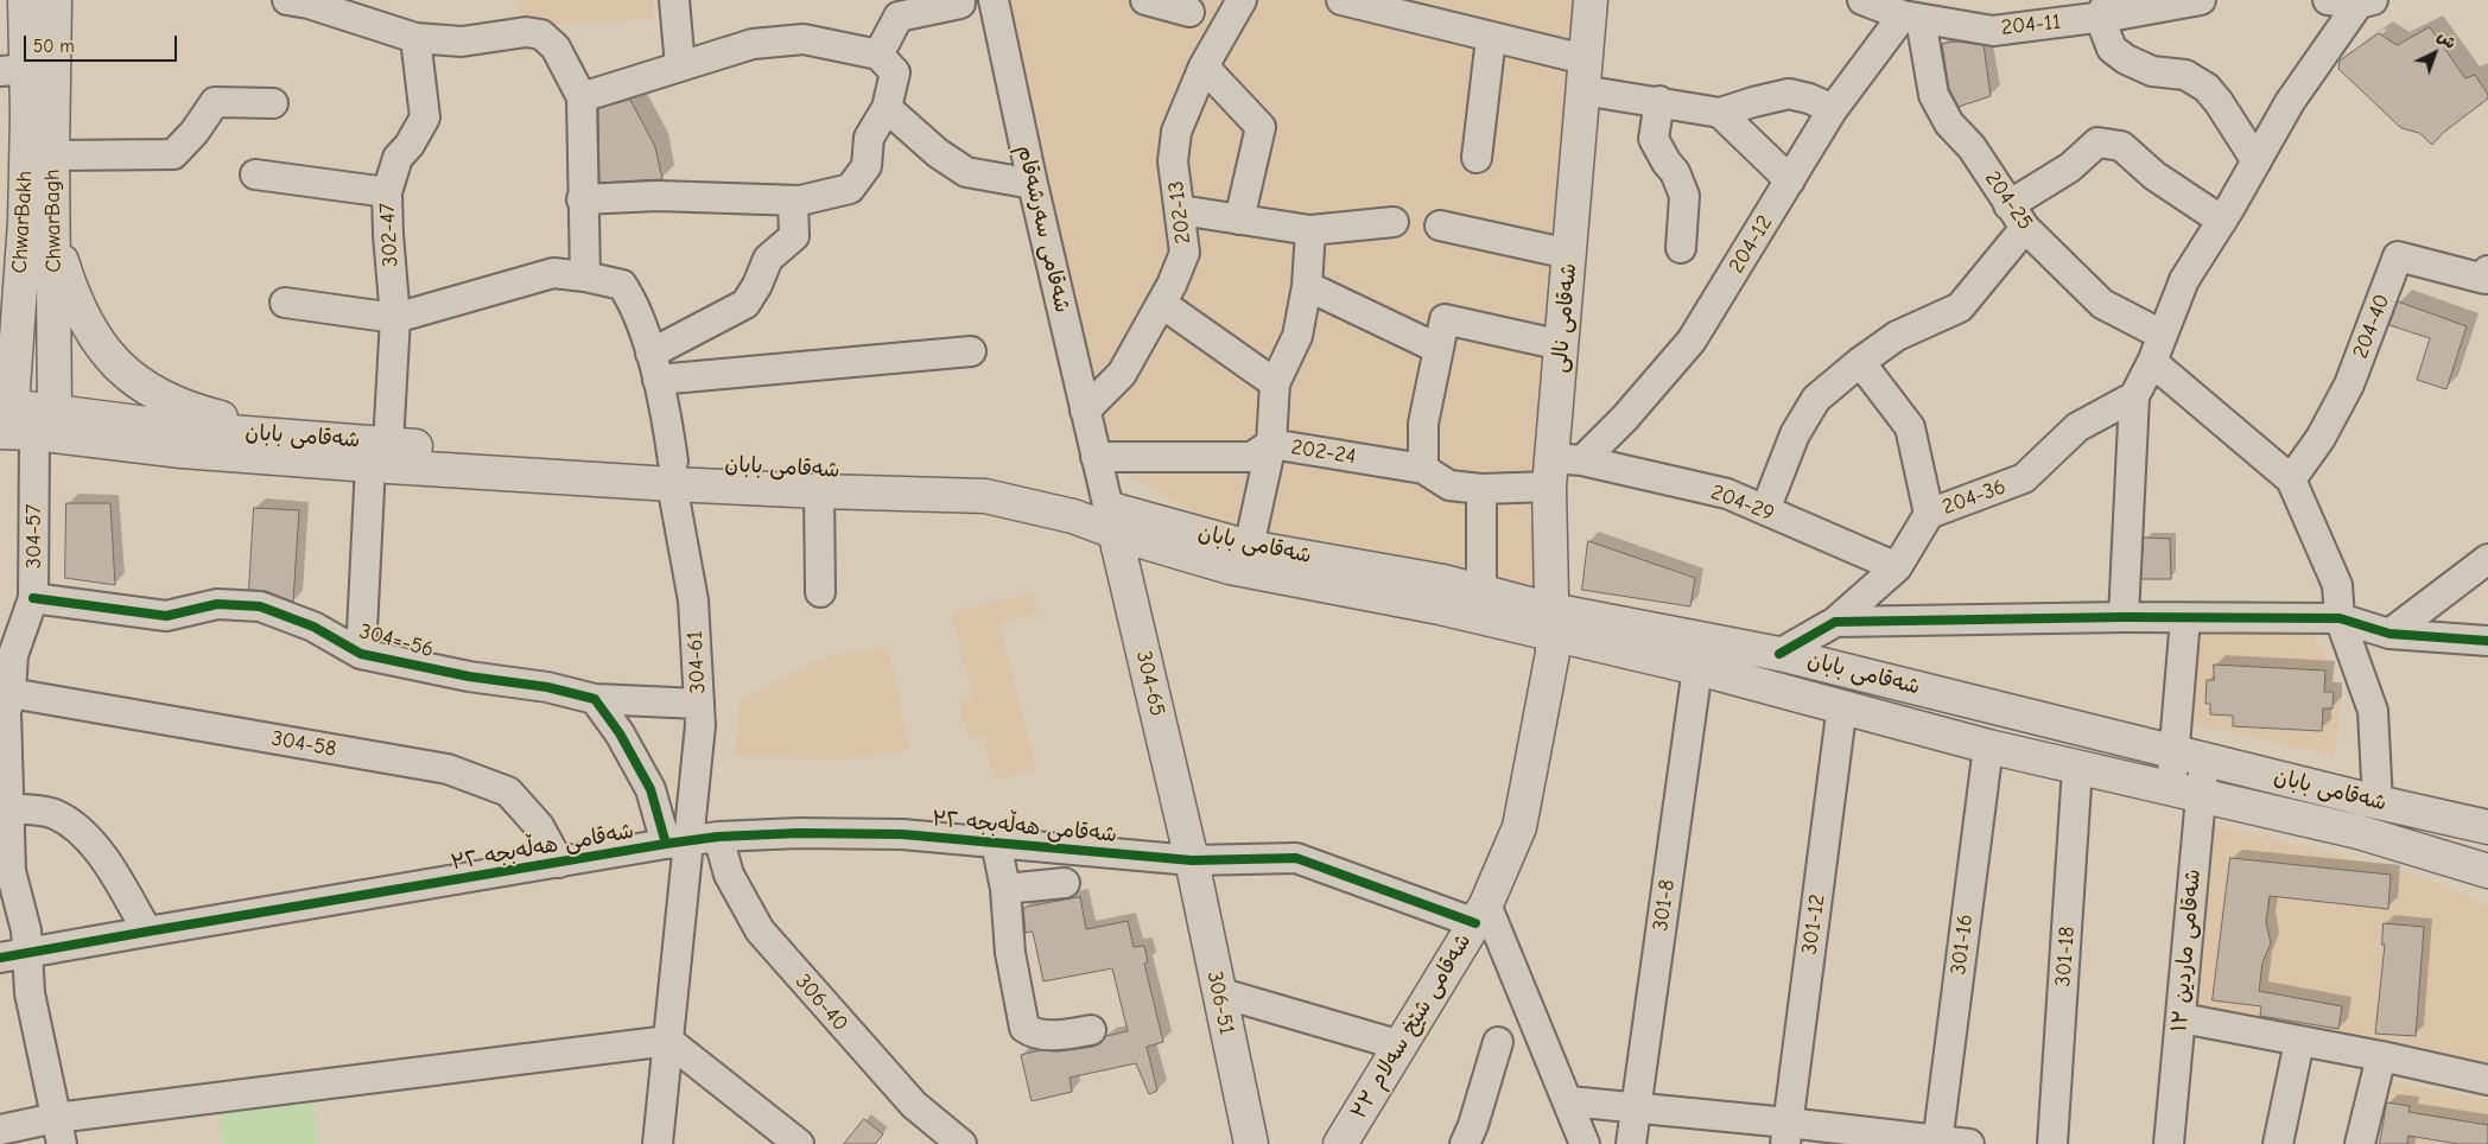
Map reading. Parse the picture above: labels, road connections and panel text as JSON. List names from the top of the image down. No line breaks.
{"streets":{"main road":["ChwarBagh","ChwarBakh","شەقامی نالی","شەقامی بابان","304-65","306-51","شەقامی شێخ سەلام ٣٣"],"street":["204-11","204-25","202-13","شەقامی سەرشەقام","302-47","204-12","204-40","202-24","204-36","204-29","304-57","304=-56","304-61","304-58","شەقامی هەڵەبجە ٣٢","301-8","301-12","301-16","شەقامی ماردین ١٣","301-18","306-40"]},"crossings":[["204-11","204-25"],["204-11","204-12"],["204-25","204-12"],["202-13","شەقامی سەرشەقام"],["ChwarBagh","ChwarBakh"],["ChwarBagh","شەقامی بابان"],["ChwarBagh","304-57"],["ChwarBakh","شەقامی بابان"],["شەقامی سەرشەقام","شەقامی بابان"],["شەقامی سەرشەقام","202-24"],["شەقامی سەرشەقام","304-65"],["302-47","شەقامی بابان"],["302-47","304=-56"],["204-12","شەقامی نالی"],["204-12","202-24"],["204-12","204-29"],["شەقامی نالی","شەقامی بابان"],["شەقامی نالی","202-24"],["شەقامی نالی","204-29"],["شەقامی نالی","شەقامی شێخ سەلام ٣٣"],["شەقامی بابان","204-36"],["شەقامی بابان","304-57"],["شەقامی بابان","304-61"],["شەقامی بابان","304-65"],["شەقامی بابان","شەقامی ماردین ١٣"],["شەقامی بابان","شەقامی شێخ سەلام ٣٣"],["202-24","204-29"],["204-36","204-29"],["304-57","304=-56"],["304-57","304-58"],["304-57","شەقامی هەڵەبجە ٣٢"],["304=-56","304-61"],["304-61","شەقامی هەڵەبجە ٣٢"],["304-65","شەقامی هەڵەبجە ٣٢"],["304-65","306-51"],["304-58","شەقامی هەڵەبجە ٣٢"],["شەقامی هەڵەبجە ٣٢","306-40"],["شەقامی هەڵەبجە ٣٢","306-51"],["شەقامی هەڵەبجە ٣٢","شەقامی شێخ سەلام ٣٣"]],"scale_bar":"50 m","north":"top right"}
